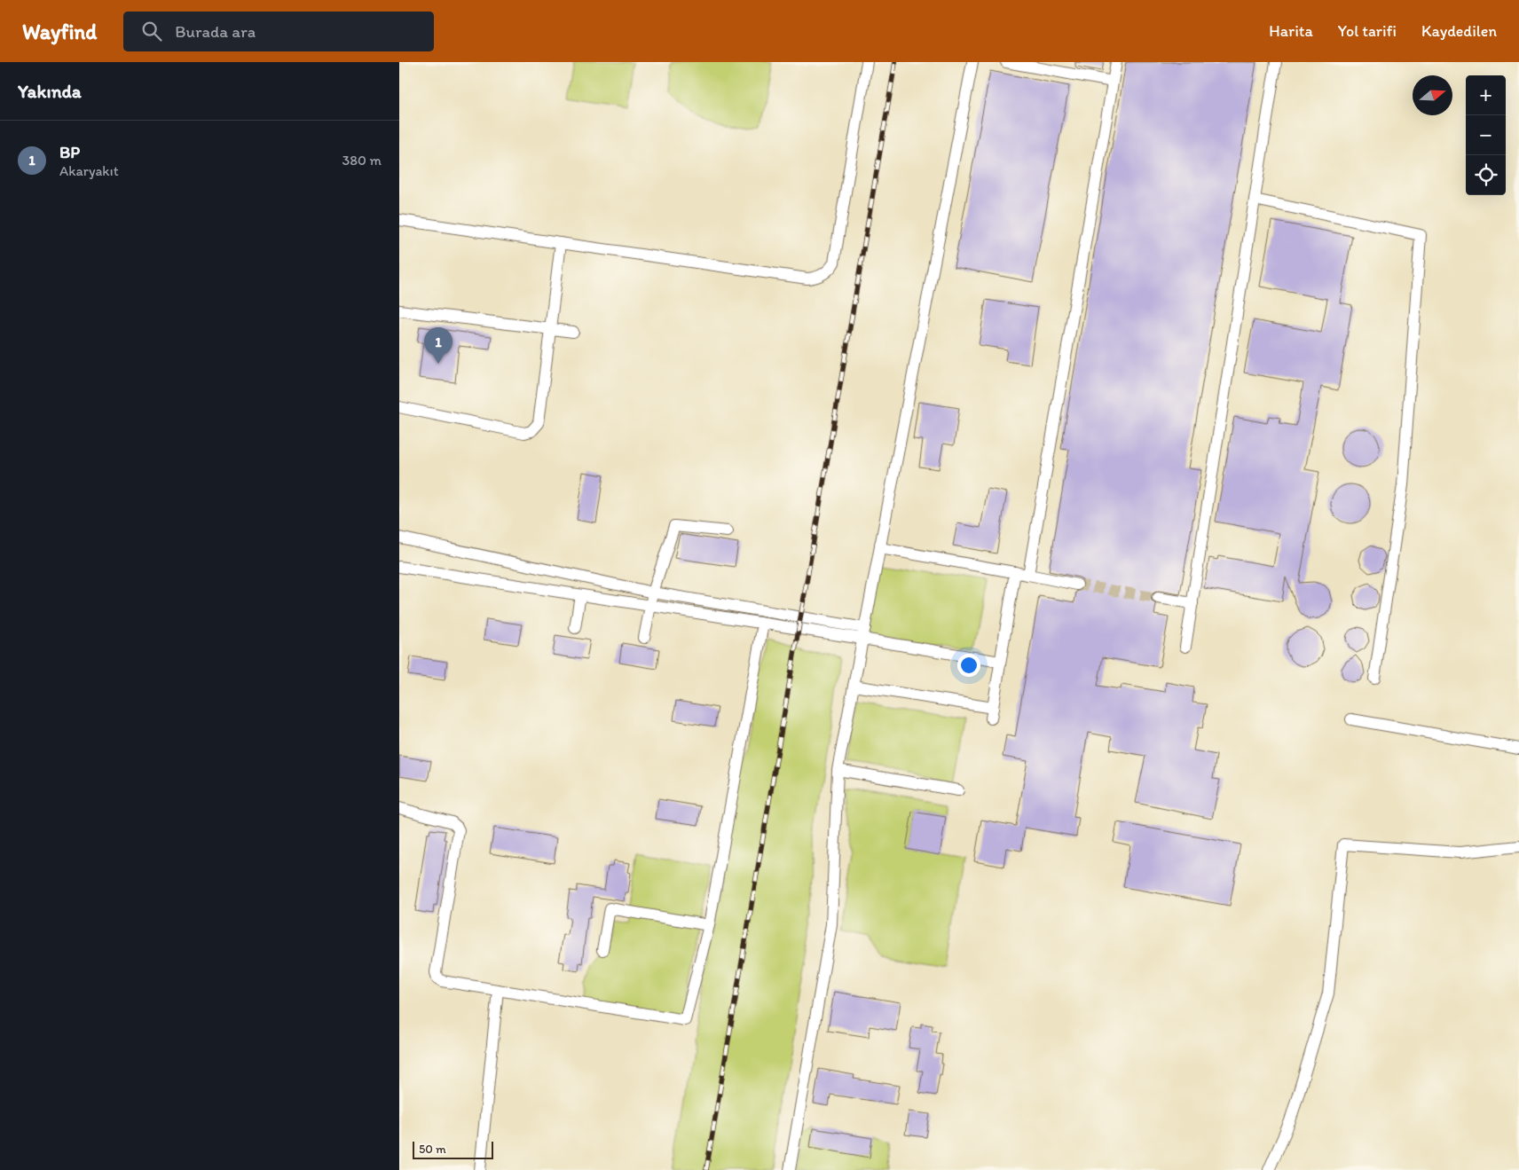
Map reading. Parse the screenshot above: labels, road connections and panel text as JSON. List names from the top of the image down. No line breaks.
{"scale_bar":"50 m","north":"right","page":{"header":"Wayfind","search":"Burada ara","nav":["Harita","Yol tarifi","Kaydedilen"],"heading":"Yakında","map_buttons":["+","−"],"list":[{"mark":"1","name":"BP","note":"Akaryakıt","value":"380 m"}],"pins":"1","scale":"50 m"}}
